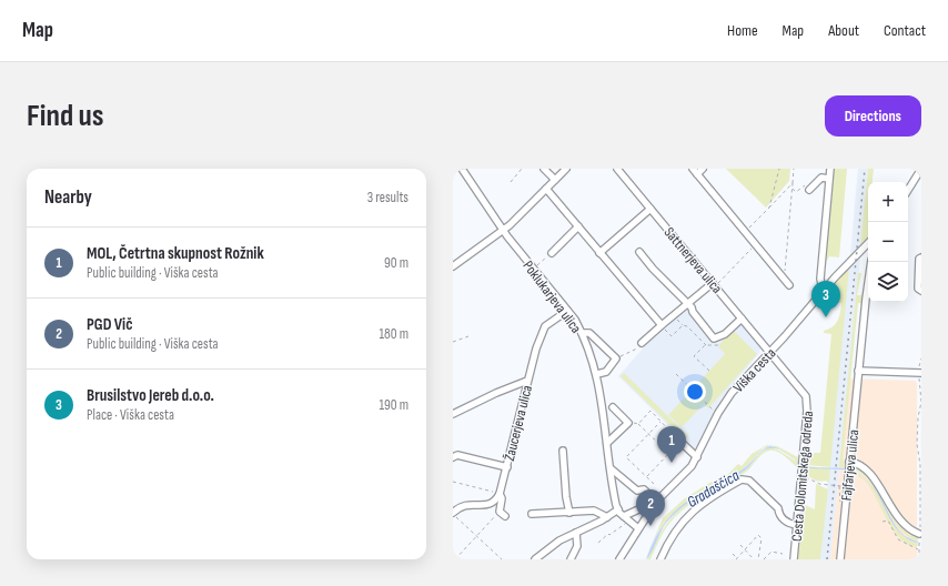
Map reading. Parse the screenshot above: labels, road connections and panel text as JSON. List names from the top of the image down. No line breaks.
{"streets":{"street":["Sattnerjeva ulica","Poklukarjeva ulica","Viška cesta","Žaucerjeva ulica","Fajfarjeva ulica","Cesta Dolomitskega odreda"]},"crossings":[["Sattnerjeva ulica","Viška cesta"],["Sattnerjeva ulica","Cesta Dolomitskega odreda"],["Poklukarjeva ulica","Žaucerjeva ulica"],["Viška cesta","Cesta Dolomitskega odreda"]],"water":["Gradaščica"],"page":{"header":"Map","nav":["Home","Map","About","Contact"],"buttons":"Directions","title":"Find us","heading":["Nearby","3 results"],"map_buttons":["+","−"],"list":[{"mark":"1","name":"MOL, Četrtna skupnost Rožnik","note":"Public building · Viška cesta","value":"90 m"},{"mark":"2","name":"PGD Vič","note":"Public building · Viška cesta","value":"180 m"},{"mark":"3","name":"Brusilstvo Jereb d.o.o.","note":"Place · Viška cesta","value":"190 m"}],"pins":["3","1","2"]}}
